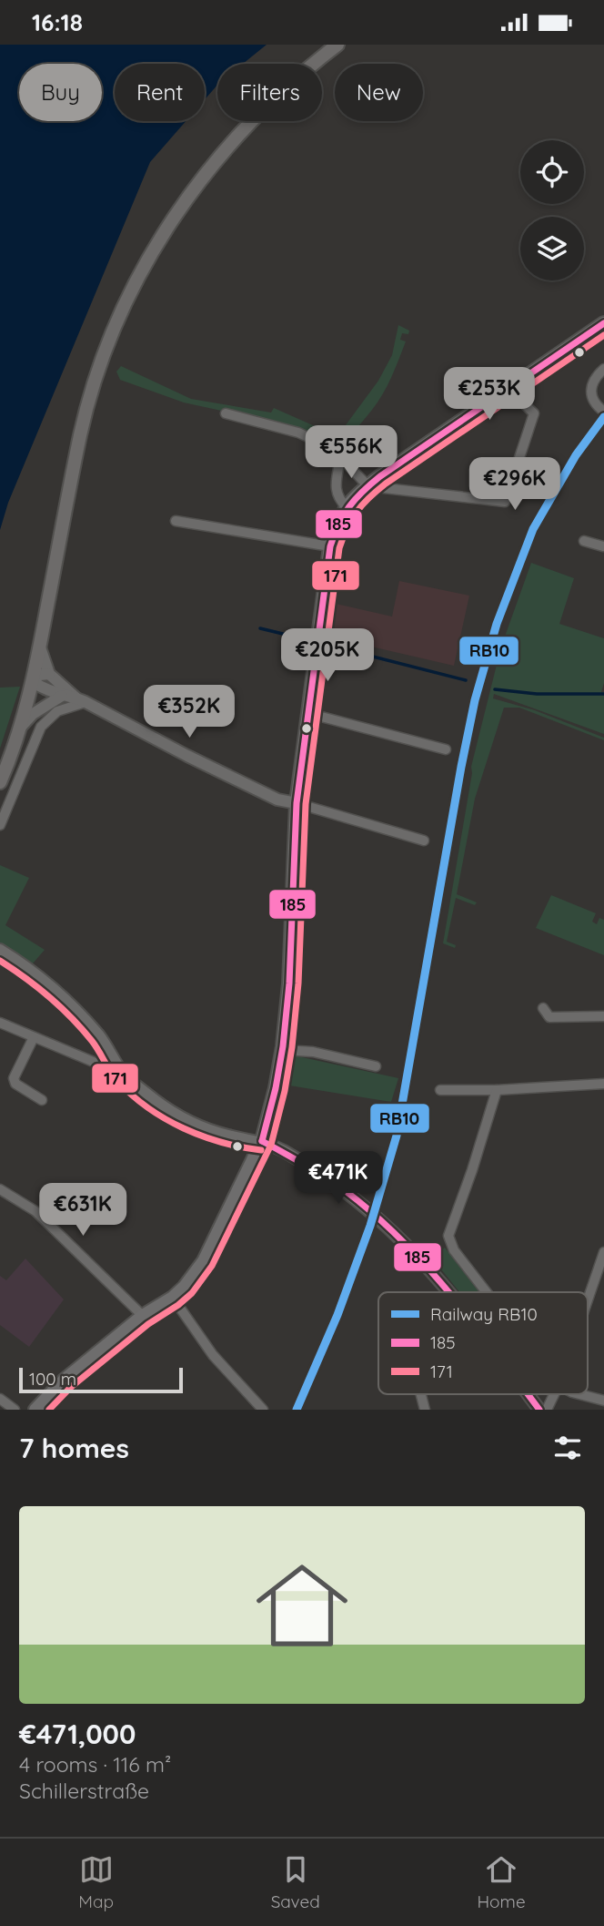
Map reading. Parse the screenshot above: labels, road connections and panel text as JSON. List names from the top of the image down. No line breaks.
{"lines":["transit line 185","transit line 171","rail line RB10"],"legend":["Railway RB10","185","171"],"scale_bar":"100 m","page":{"status":"16:18","chip":["Buy","Rent","Filters","New"],"price":["€253K","€556K","€296K","€205K","€352K","€471K","€631K"],"scale":"100 m","heading":"7 homes","list":[{"name":"€471,000","note":"4 rooms · 116 m² · Schillerstraße"}],"tabs":["Map","Saved","Home"]}}
